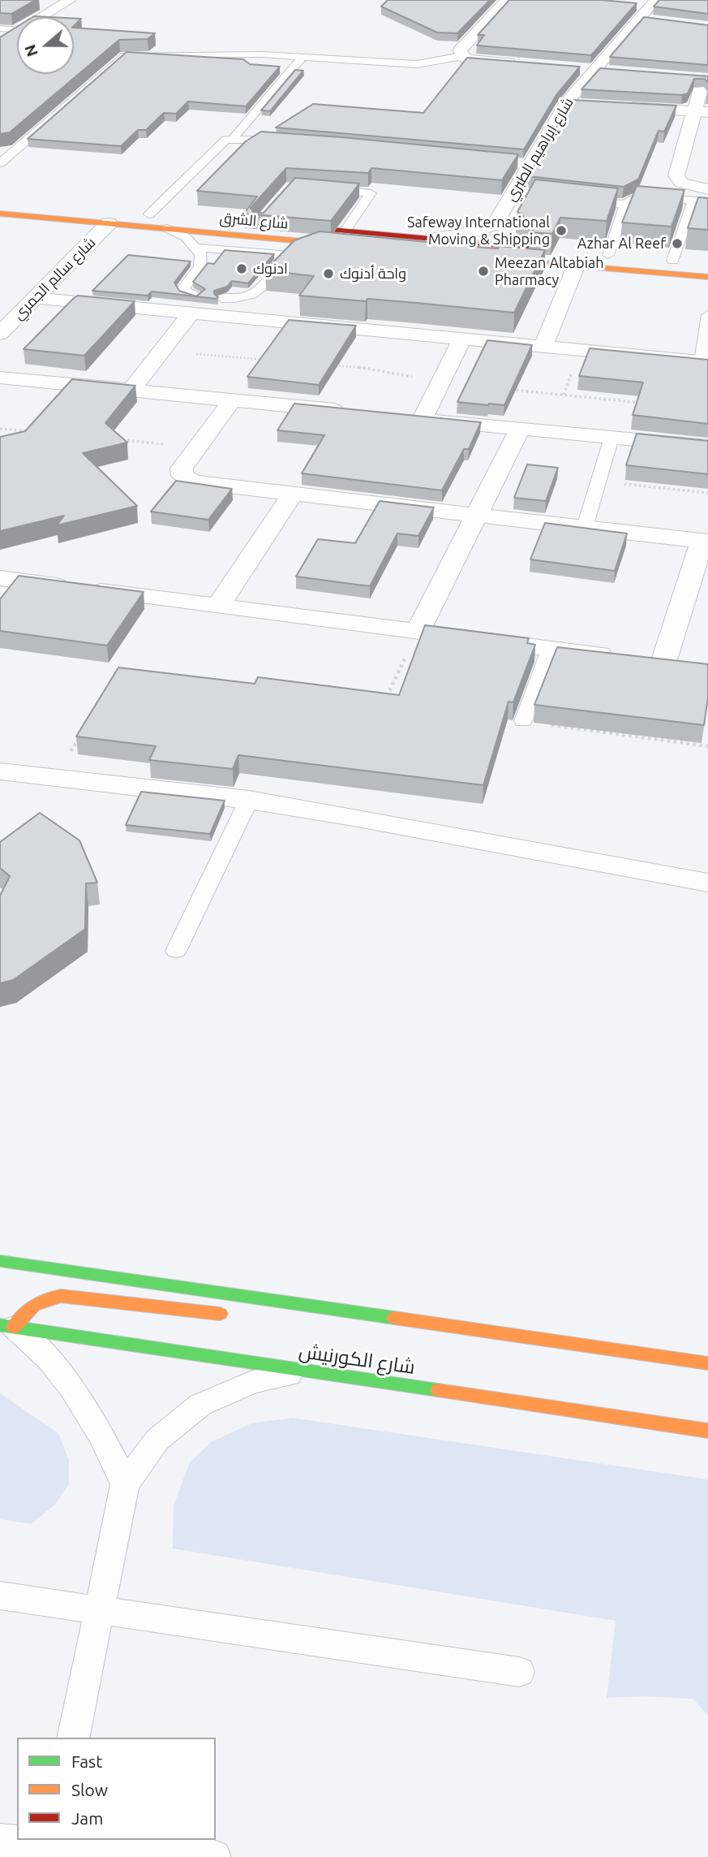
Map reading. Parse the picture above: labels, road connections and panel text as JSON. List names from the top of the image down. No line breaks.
{"streets":{"main road":["شارع الشرق","شارع الكورنيش"],"street":["شارع إبراهيم الطبري","شارع سالم الجمري"]},"crossings":[["شارع الشرق","شارع سالم الجمري"]],"places":["Safeway International Moving & Shipping","Azhar Al Reef","ادنوك","Meezan Altabiah Pharmacy","واحة أدنوك"],"legend":["Fast","Slow","Jam"],"north":"left"}
